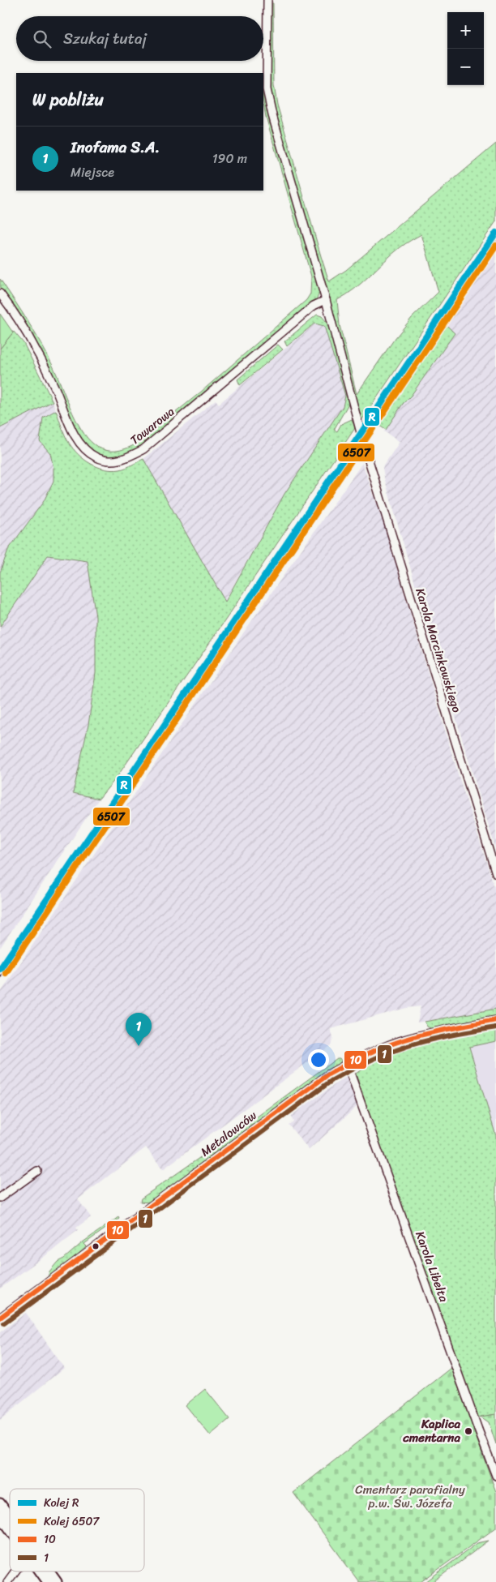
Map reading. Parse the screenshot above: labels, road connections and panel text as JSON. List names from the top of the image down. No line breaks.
{"streets":{"street":["Towarowa","Karola Marcinkowskiego","Metalowców","Karola Libelta"]},"crossings":[["Towarowa","Karola Marcinkowskiego"],["Metalowców","Karola Libelta"]],"parks":["Cmentarz parafialny p.w. Św. Józefa"],"places":["Kaplica cmentarna"],"lines":["rail line R","rail line 6507","transit line 10","transit line 1"],"legend":["Kolej R","Kolej 6507","10","1"],"page":{"map_buttons":["+","−"],"search":"Szukaj tutaj","heading":"W pobliżu","list":[{"mark":"1","name":"Inofama S.A.","note":"Miejsce","value":"190 m"}],"pins":"1"}}
